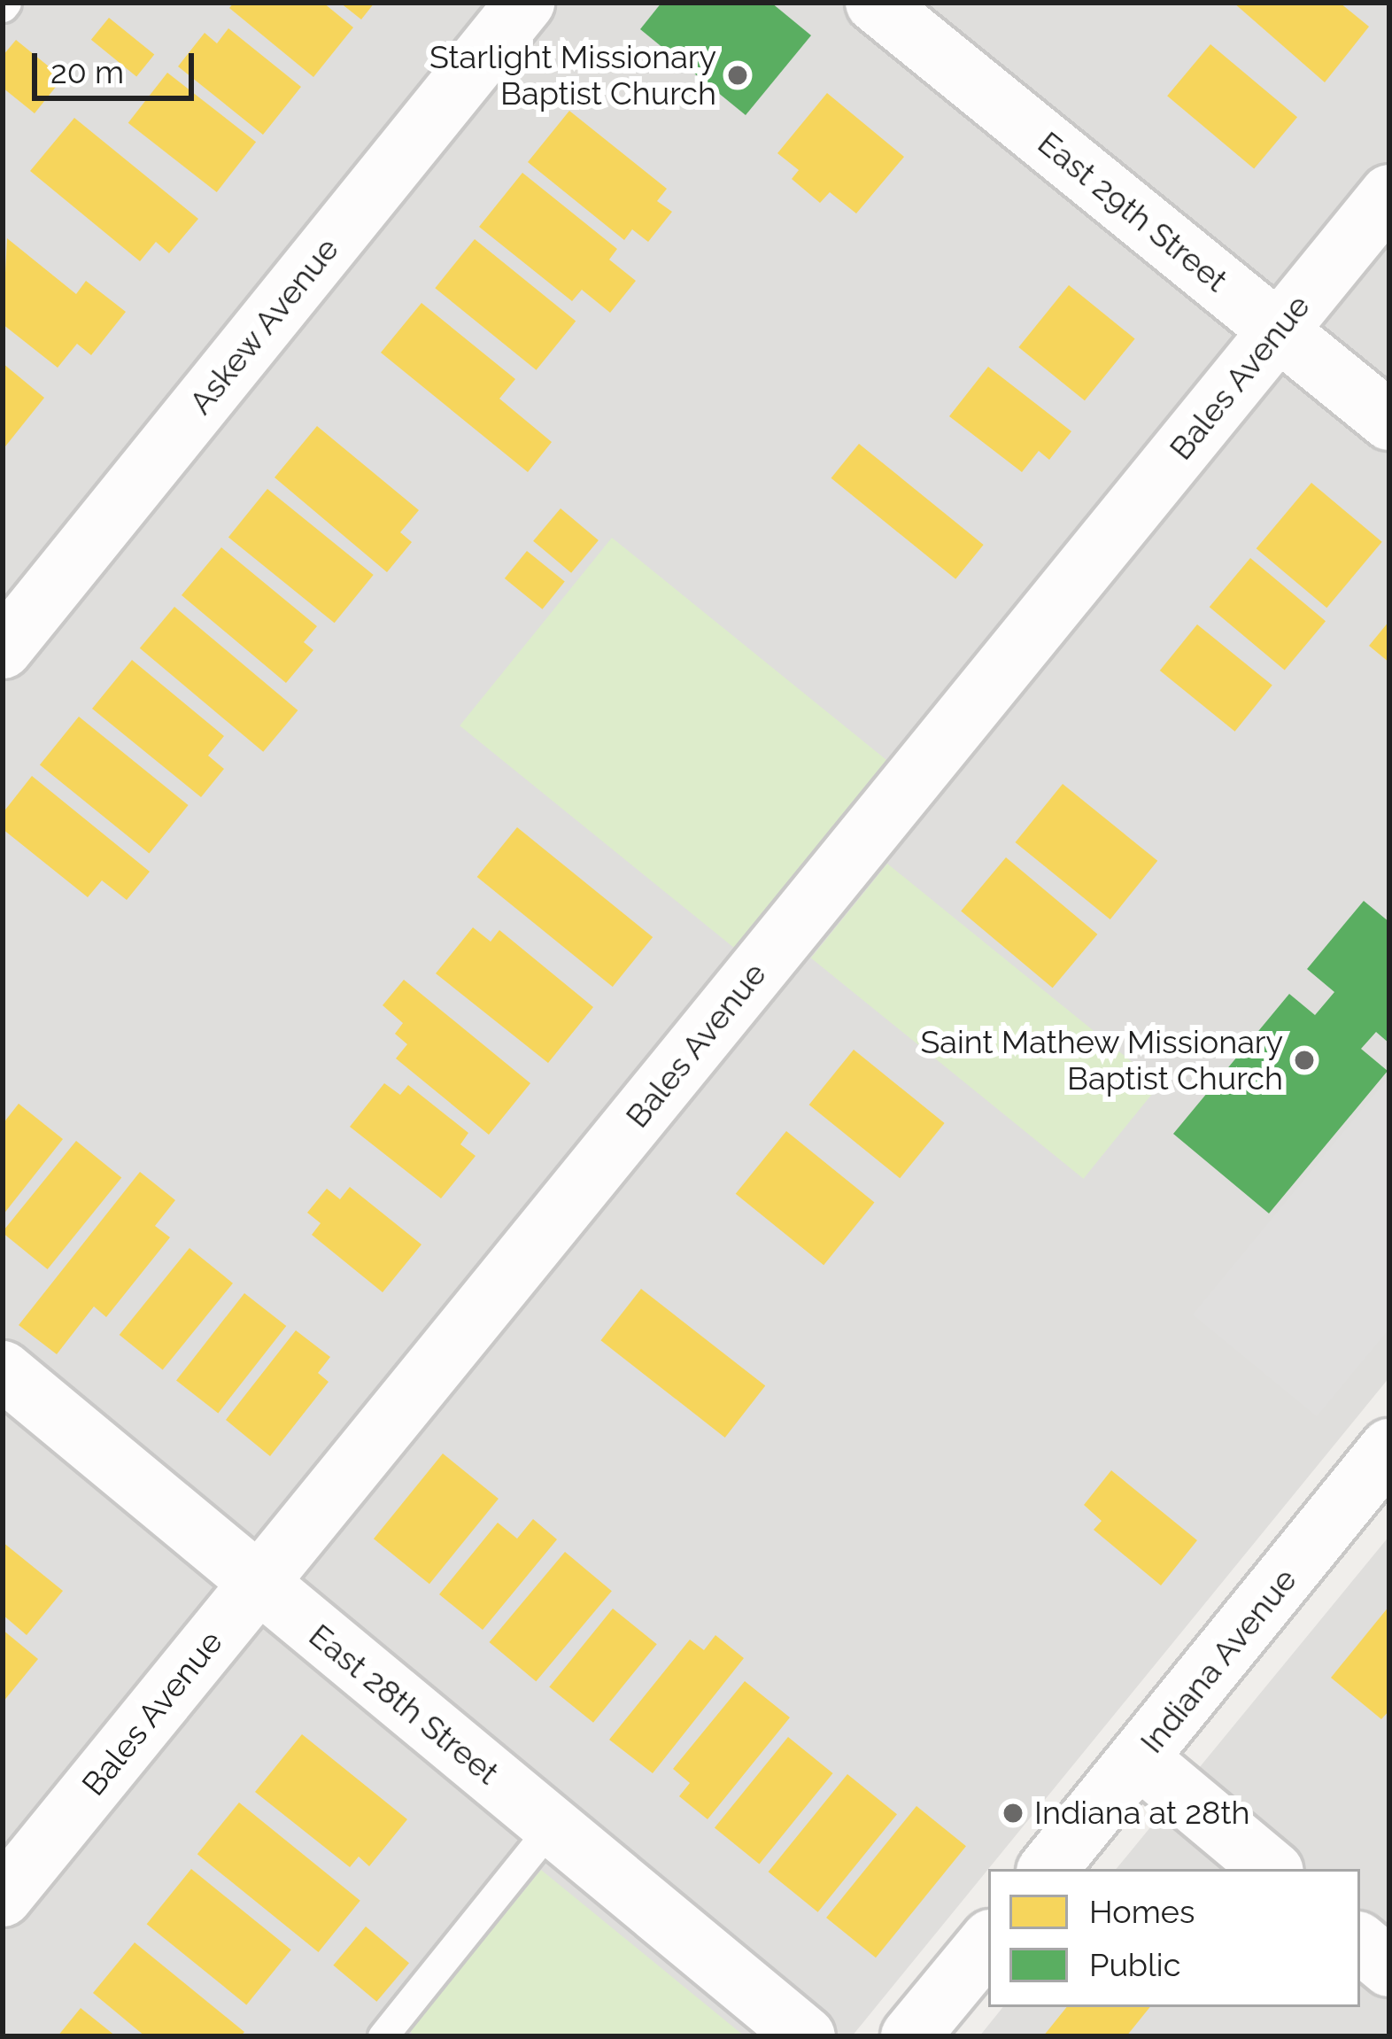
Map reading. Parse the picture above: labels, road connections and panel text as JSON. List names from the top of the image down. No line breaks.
{"streets":{"street":["East 29th Street","Askew Avenue","Bales Avenue","Indiana Avenue","East 28th Street"]},"crossings":[["East 29th Street","Bales Avenue"],["Bales Avenue","East 28th Street"]],"places":["Starlight Missionary Baptist Church","Saint Mathew Missionary Baptist Church","Indiana at 28th"],"legend":["Homes","Public"],"scale_bar":"20 m"}
